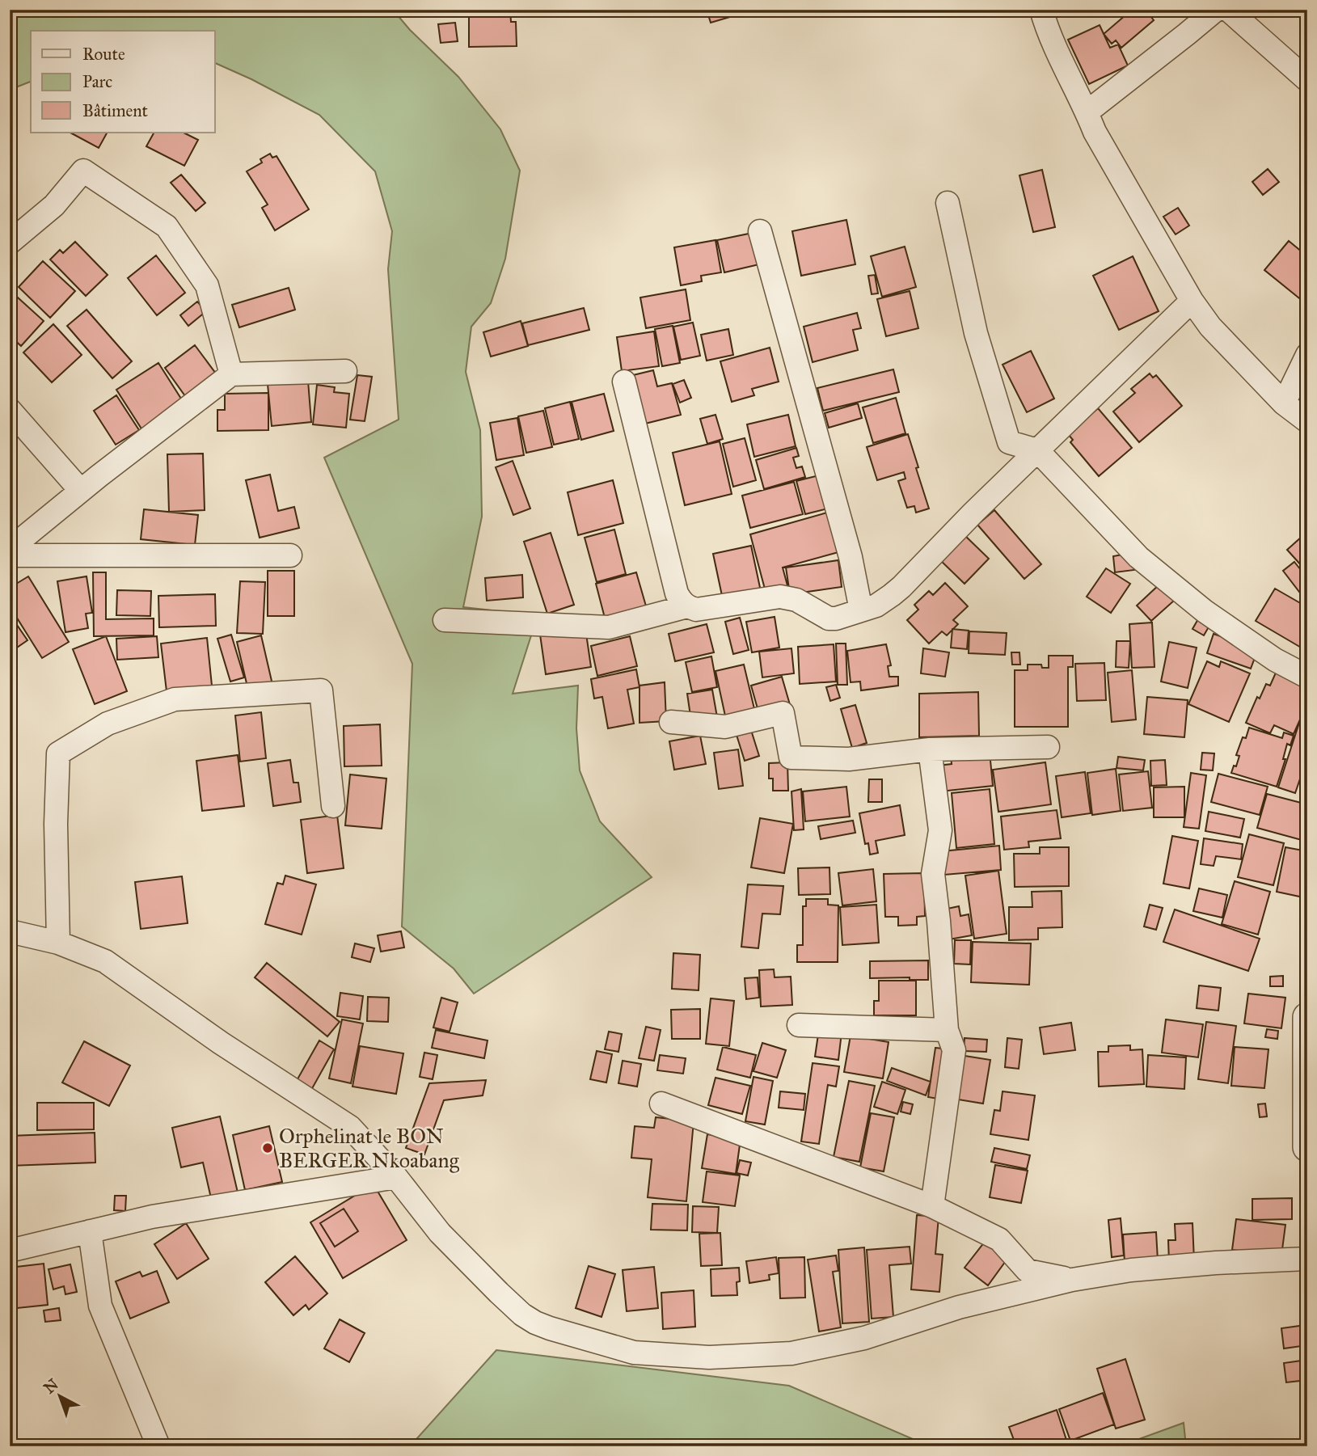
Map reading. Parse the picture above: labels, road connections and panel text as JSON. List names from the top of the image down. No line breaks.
{"places":["Orphelinat le BON BERGER Nkoabang"],"legend":["Route","Parc","Bâtiment"],"north":"top left"}
